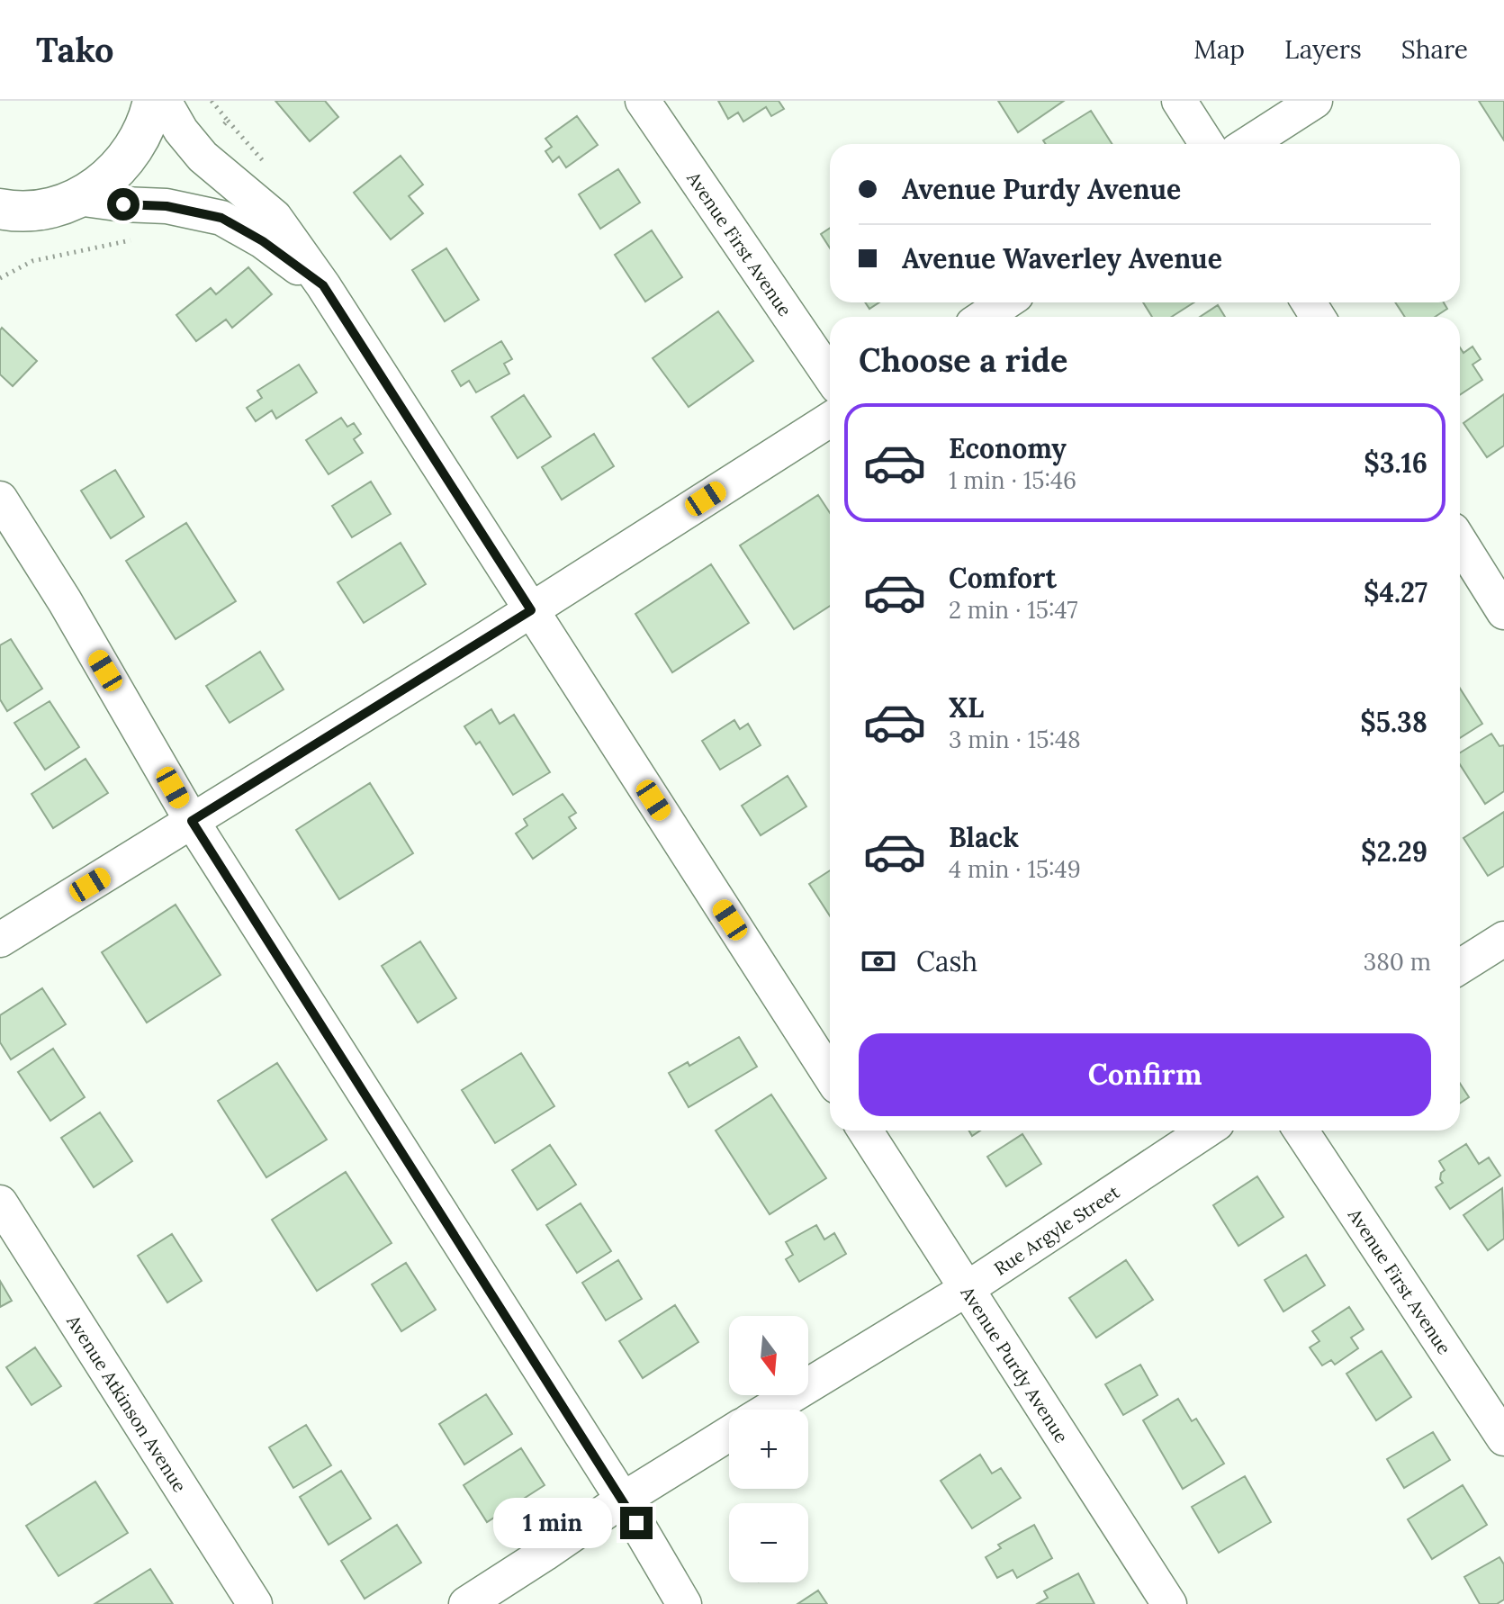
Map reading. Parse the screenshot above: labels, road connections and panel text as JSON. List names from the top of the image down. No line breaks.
{"streets":{"street":["Avenue First Avenue","Rue Argyle Street","Avenue Purdy Avenue","Avenue Atkinson Avenue"]},"crossings":[["Rue Argyle Street","Avenue Purdy Avenue"]],"north":"bottom","page":{"header":"Tako","nav":["Map","Layers","Share"],"banner":["Avenue Purdy Avenue","Avenue Waverley Avenue"],"heading":"Choose a ride","list":[{"name":"Economy","note":"1 min · 15:46","value":"$3.16"},{"name":"Comfort","note":"2 min · 15:47","value":"$4.27"},{"name":"XL","note":"3 min · 15:48","value":"$5.38"},{"name":"Black","note":"4 min · 15:49","value":"$2.29"}],"pay":["Cash","380 m"],"buttons":"Confirm","map_buttons":["+","−"],"bubble":"1 min"}}
